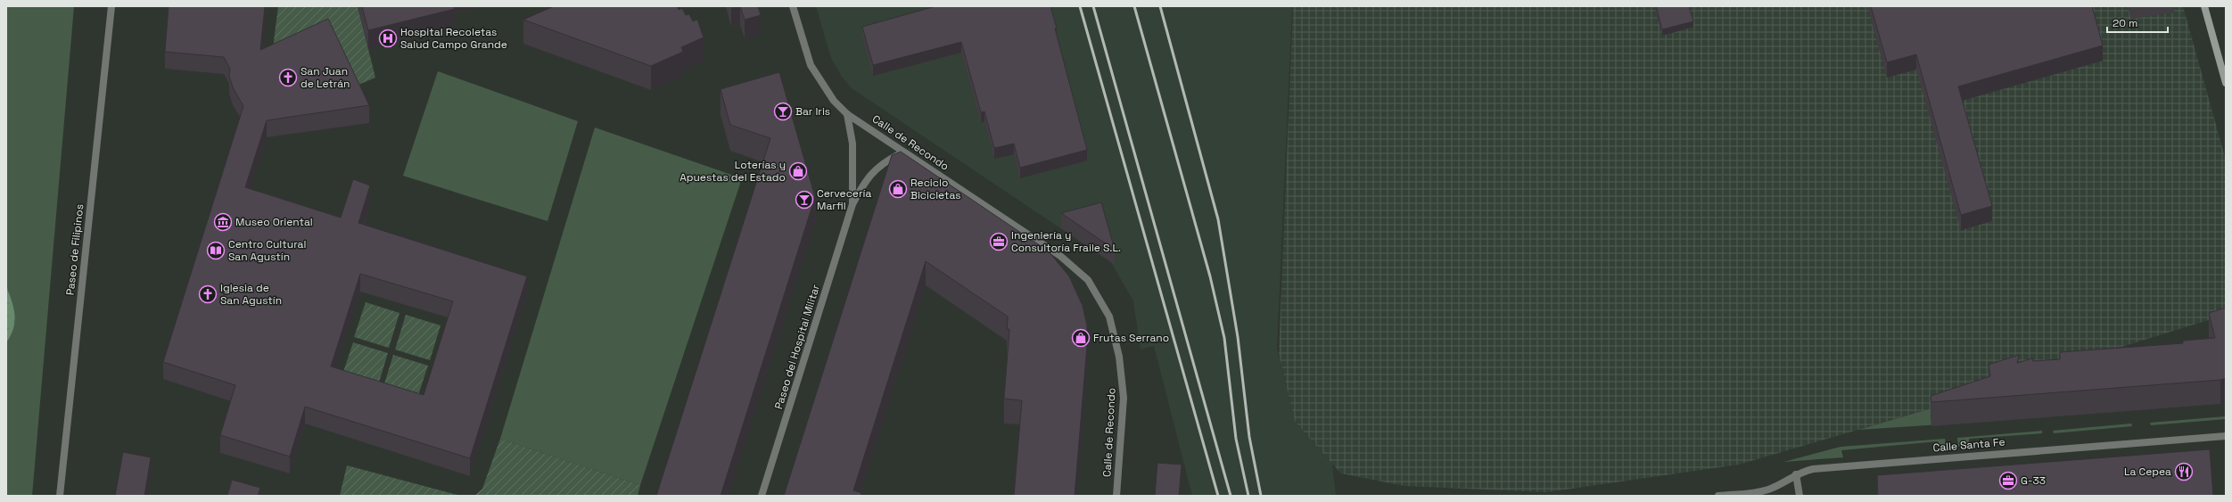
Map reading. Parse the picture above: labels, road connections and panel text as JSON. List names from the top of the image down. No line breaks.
{"streets":{"street":["Calle de Recondo","Paseo de Filipinos","Paseo del Hospital Militar","Calle Santa Fe"]},"crossings":[["Calle de Recondo","Paseo del Hospital Militar"]],"places":{"hospital":["Hospital Recoletas Salud Campo Grande"],"church":["San Juan de Letrán","Iglesia de San Agustín"],"bar":["Bar Iris","Cervecería Marfil"],"shop":["Loterías y Apuestas del Estado","Reciclo Bicicletas","Frutas Serrano"],"museum":["Museo Oriental"],"office":["Ingeniería y Consultoría Fraile S.L.","G-33"],"library":["Centro Cultural San Agustín"],"restaurant":["La Cepea"]},"scale_bar":"20 m"}
